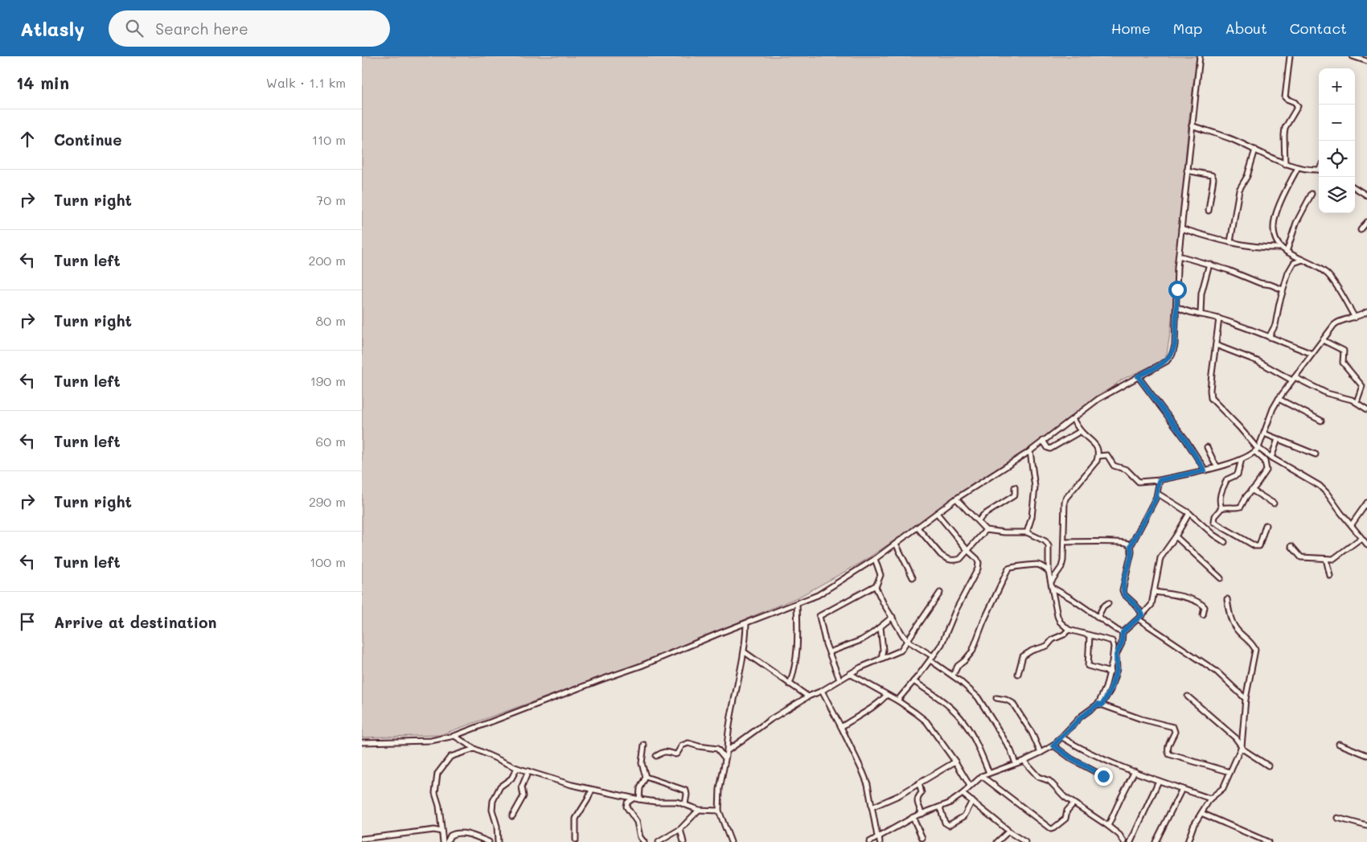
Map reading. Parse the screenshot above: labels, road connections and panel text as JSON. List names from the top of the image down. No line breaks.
{"page":{"header":"Atlasly","search":"Search here","nav":["Home","Map","About","Contact"],"heading":["14 min","Walk · 1.1 km"],"map_buttons":["+","−"],"list":[["Continue","110 m"],["Turn right","70 m"],["Turn left","200 m"],["Turn right","80 m"],["Turn left","190 m"],["Turn left","60 m"],["Turn right","290 m"],["Turn left","100 m"],"Arrive at destination"]}}
